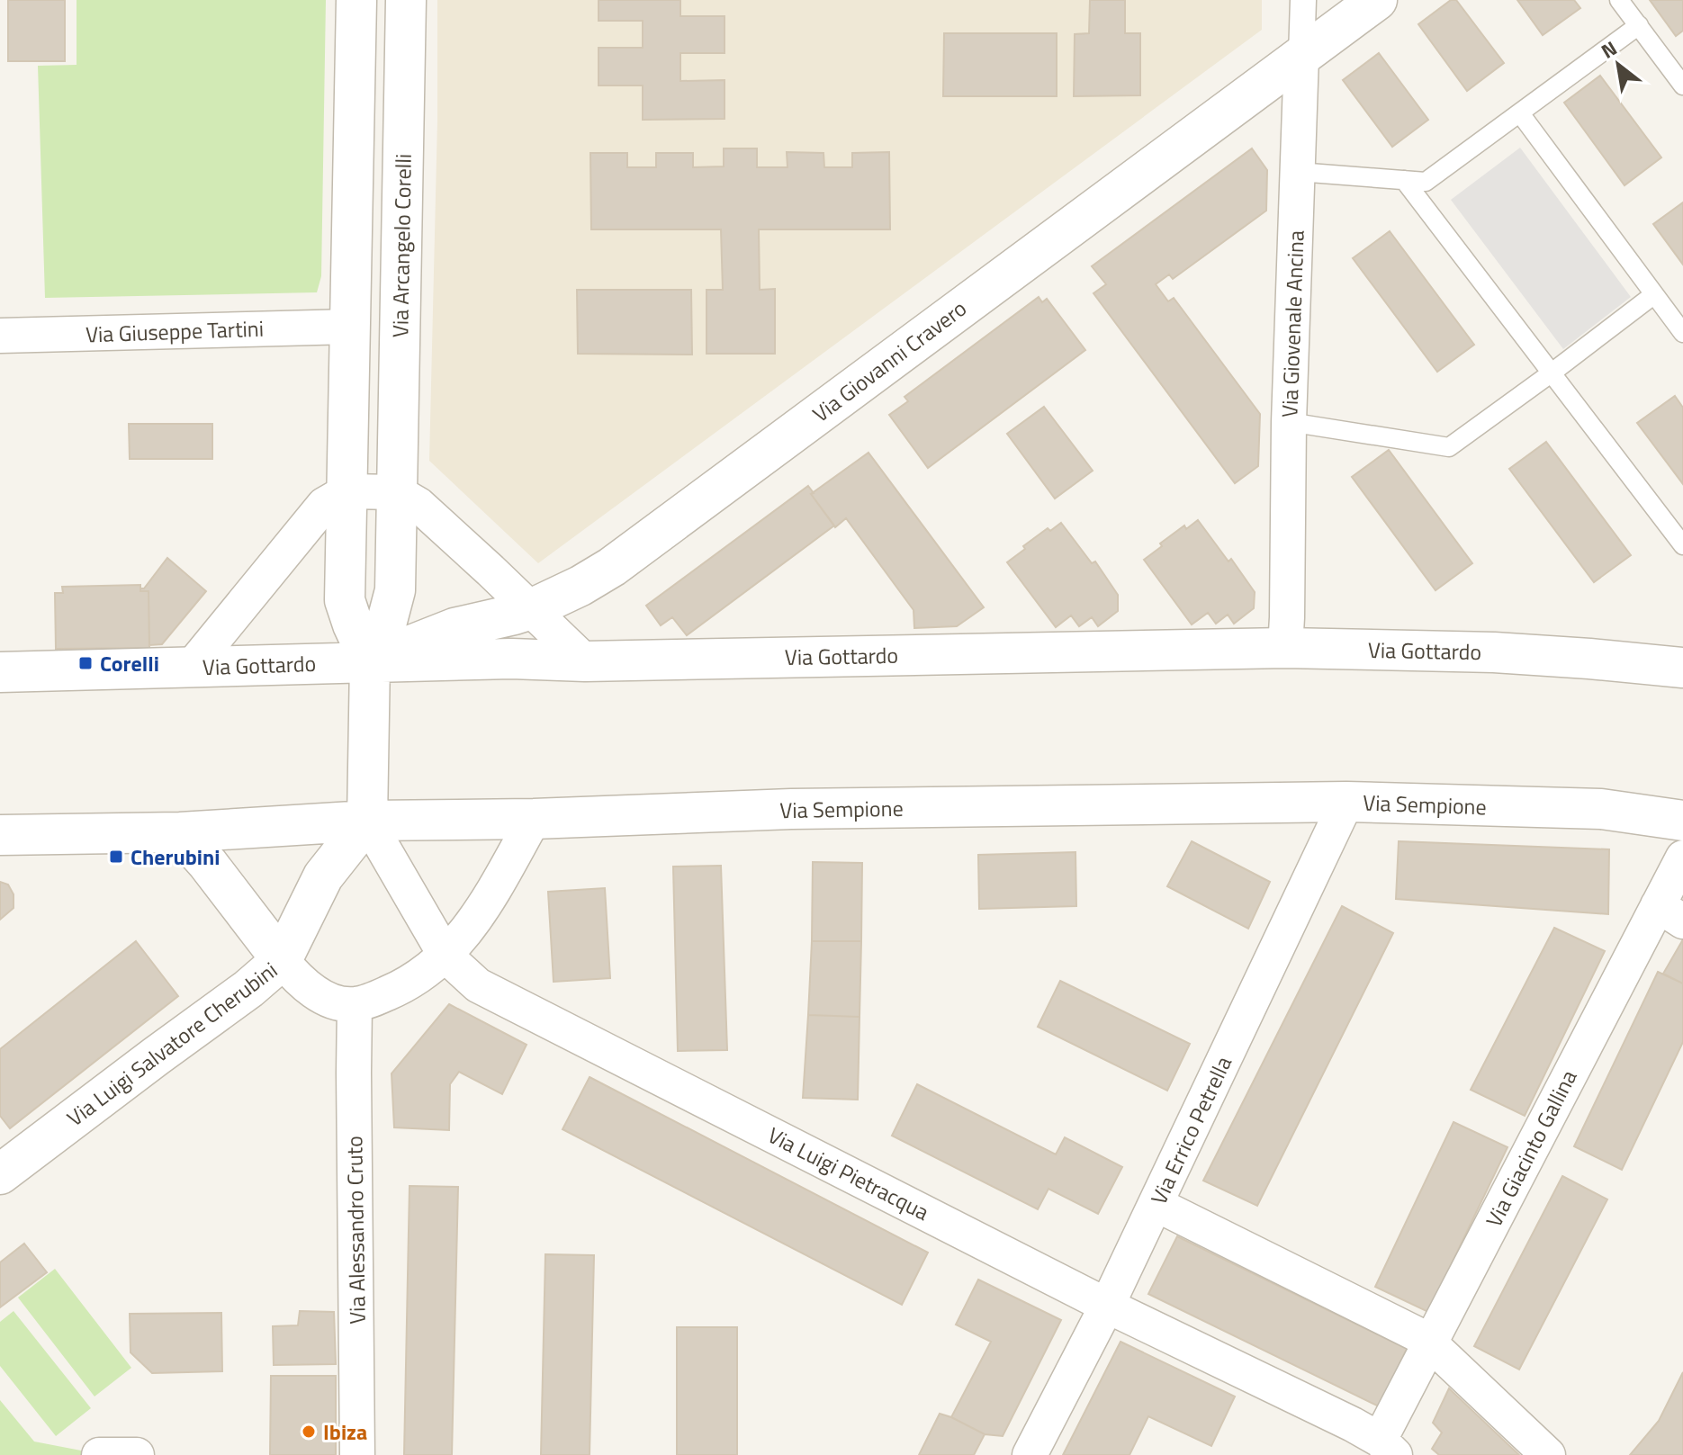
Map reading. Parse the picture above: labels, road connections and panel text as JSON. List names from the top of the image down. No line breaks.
{"streets":{"street":["Via Arcangelo Corelli","Via Giovenale Ancina","Via Giuseppe Tartini","Via Giovanni Cravero","Via Gottardo","Via Sempione","Via Luigi Salvatore Cherubini","Via Errico Petrella","Via Giacinto Gallina","Via Luigi Pietracqua","Via Alessandro Cruto"]},"crossings":[["Via Arcangelo Corelli","Via Giuseppe Tartini"],["Via Arcangelo Corelli","Via Giovanni Cravero"],["Via Arcangelo Corelli","Via Gottardo"],["Via Arcangelo Corelli","Via Sempione"],["Via Arcangelo Corelli","Via Luigi Salvatore Cherubini"],["Via Arcangelo Corelli","Via Luigi Pietracqua"],["Via Giovenale Ancina","Via Giovanni Cravero"],["Via Giovenale Ancina","Via Gottardo"],["Via Giovanni Cravero","Via Gottardo"],["Via Sempione","Via Luigi Salvatore Cherubini"],["Via Sempione","Via Errico Petrella"],["Via Sempione","Via Luigi Pietracqua"],["Via Luigi Salvatore Cherubini","Via Luigi Pietracqua"],["Via Errico Petrella","Via Luigi Pietracqua"],["Via Giacinto Gallina","Via Luigi Pietracqua"]],"places":{"transit":["Corelli","Cherubini"],"other":["Ibiza"]},"north":"top left"}
